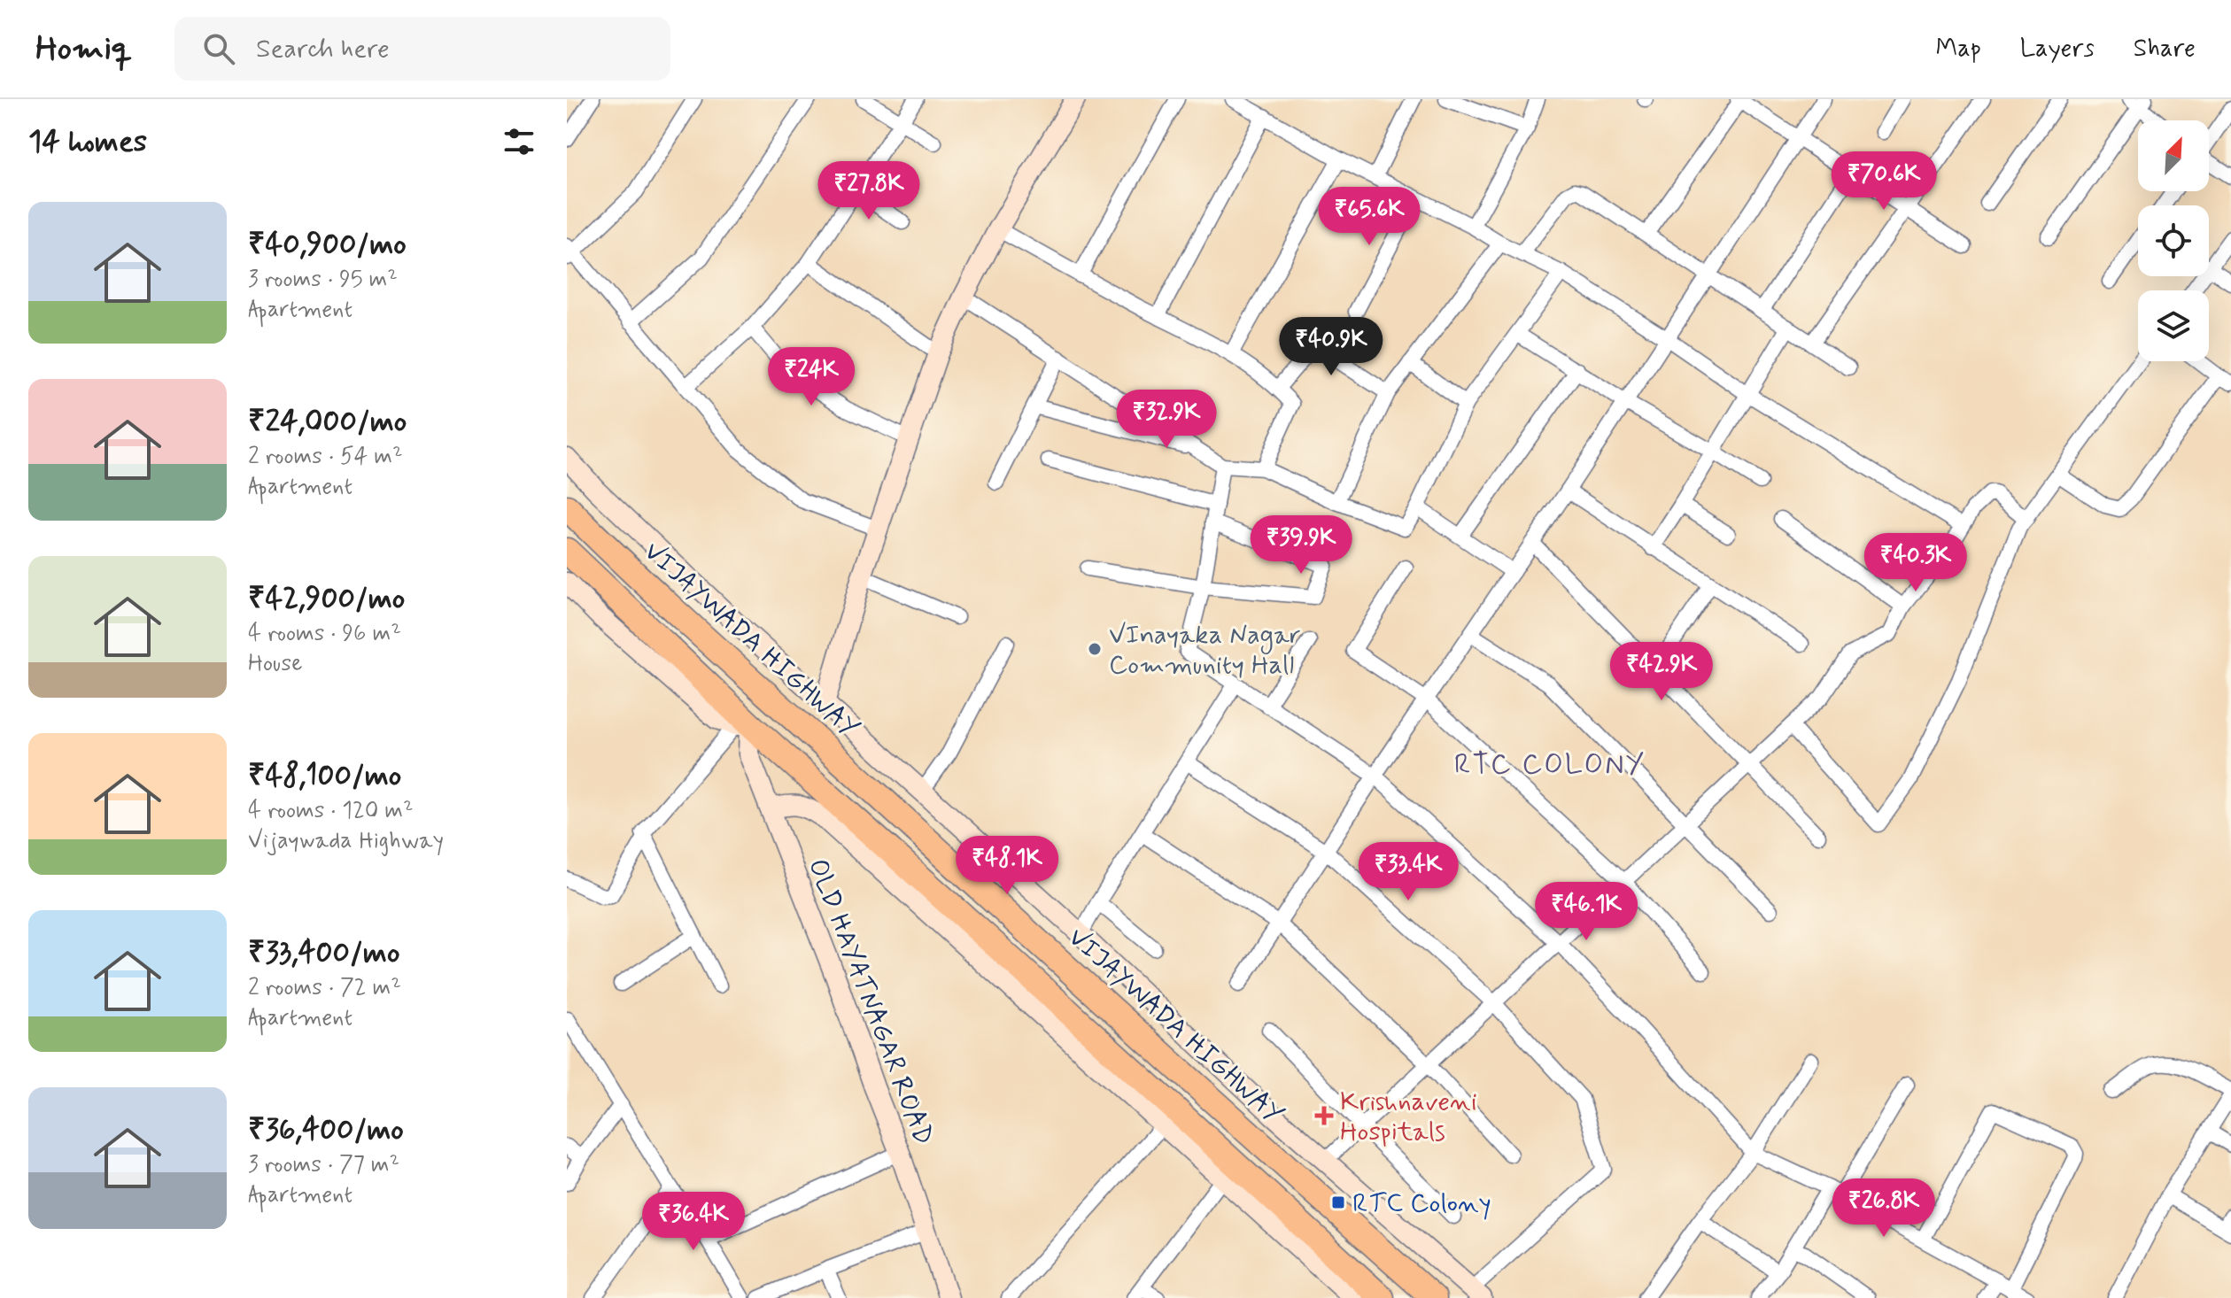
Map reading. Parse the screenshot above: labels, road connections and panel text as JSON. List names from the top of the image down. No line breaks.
{"streets":{"highway":["VIJAYWADA HIGHWAY"],"street":["OLD HAYATNAGAR ROAD"]},"districts":["RTC COLONY"],"places":{"other":["VInayaka Nagar Community Hall"],"health":["Krishnaveni Hospitals"],"transit":["RTC Colony"]},"north":"top right","page":{"header":"Homiq","search":"Search here","nav":["Map","Layers","Share"],"heading":"14 homes","price":["₹70.6K","₹27.8K","₹65.6K","₹40.9K","₹24K","₹32.9K","₹39.9K","₹40.3K","₹42.9K","₹48.1K","₹33.4K","₹46.1K","₹26.8K","₹36.4K"],"list":[{"name":"₹40,900/mo","note":"3 rooms · 95 m² · Apartment"},{"name":"₹24,000/mo","note":"2 rooms · 54 m² · Apartment"},{"name":"₹42,900/mo","note":"4 rooms · 96 m² · House"},{"name":"₹48,100/mo","note":"4 rooms · 120 m² · Vijaywada Highway"},{"name":"₹33,400/mo","note":"2 rooms · 72 m² · Apartment"},{"name":"₹36,400/mo","note":"3 rooms · 77 m² · Apartment"}]}}
